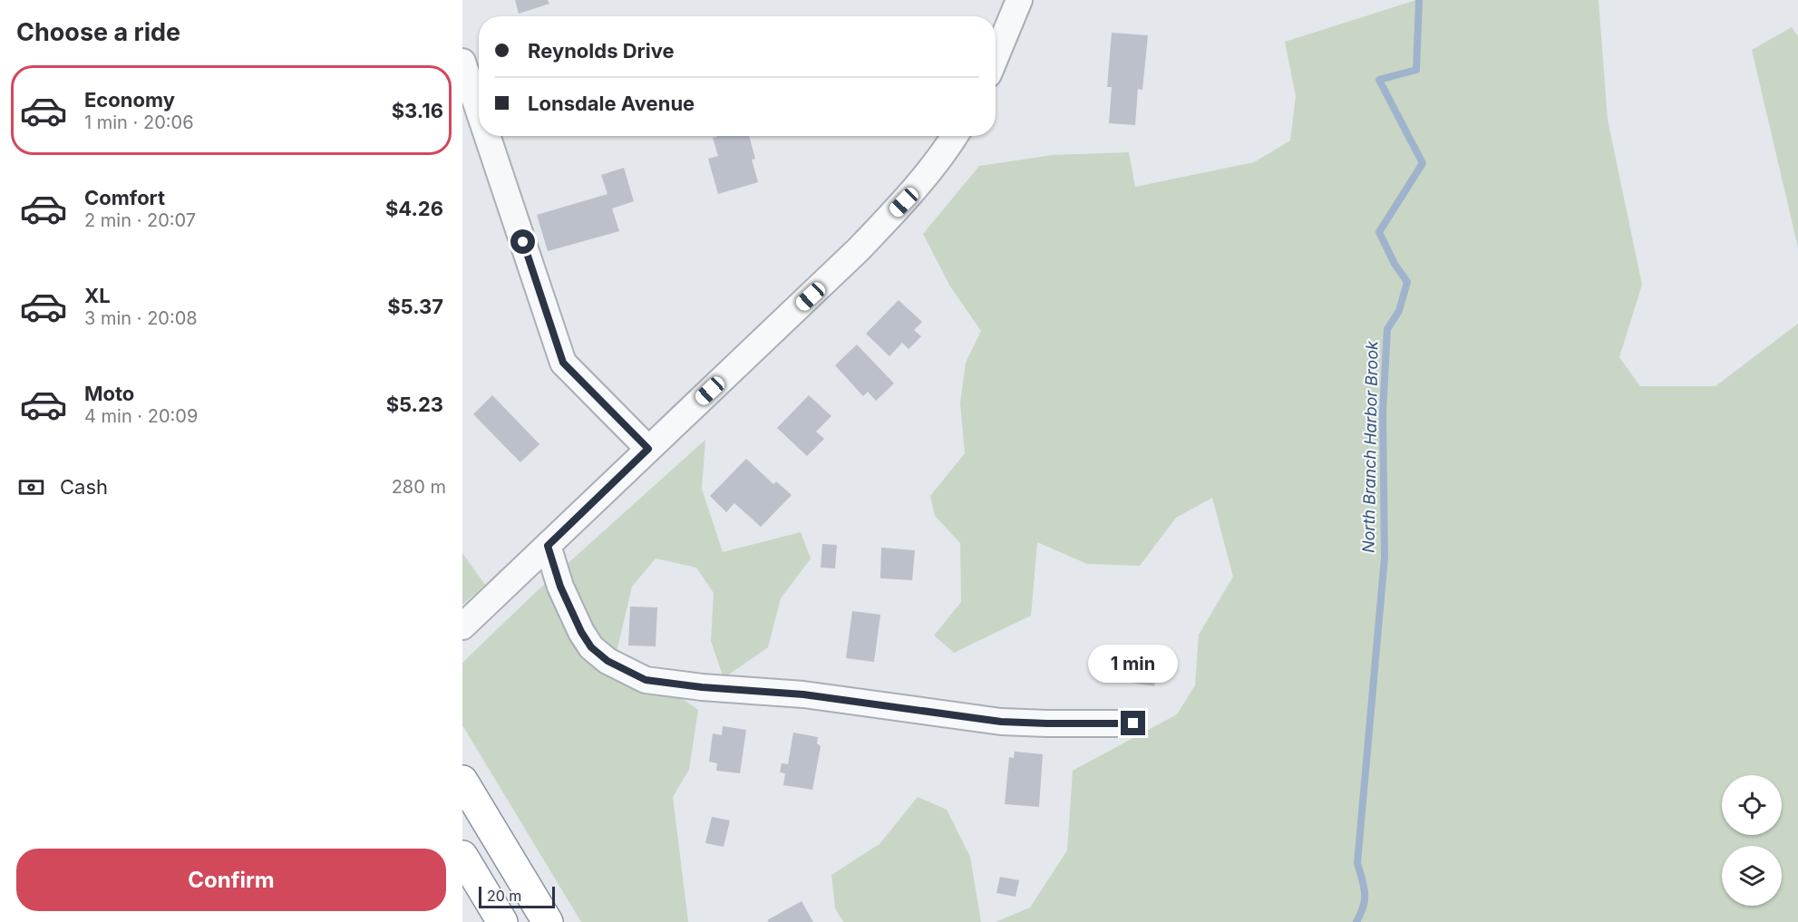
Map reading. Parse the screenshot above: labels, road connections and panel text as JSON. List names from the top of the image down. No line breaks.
{"water":["North Branch Harbor Brook"],"scale_bar":"20 m","page":{"heading":"Choose a ride","banner":["Reynolds Drive","Lonsdale Avenue"],"list":[{"name":"Economy","note":"1 min · 20:06","value":"$3.16"},{"name":"Comfort","note":"2 min · 20:07","value":"$4.26"},{"name":"XL","note":"3 min · 20:08","value":"$5.37"},{"name":"Moto","note":"4 min · 20:09","value":"$5.23"}],"pay":["Cash","280 m"],"bubble":"1 min","buttons":"Confirm","scale":"20 m"}}
